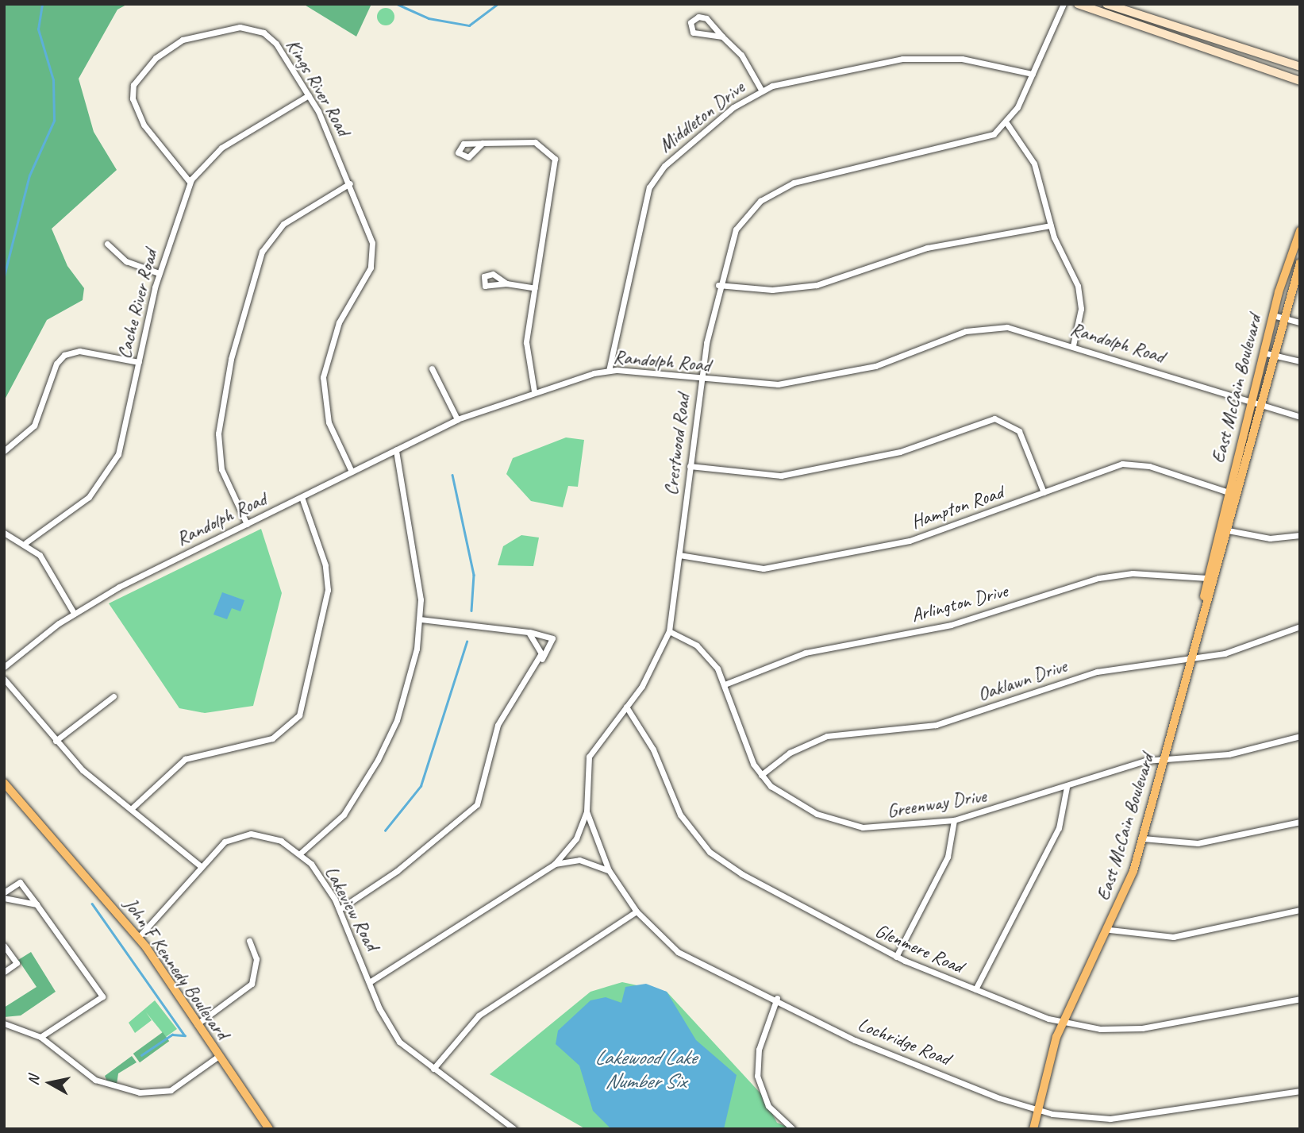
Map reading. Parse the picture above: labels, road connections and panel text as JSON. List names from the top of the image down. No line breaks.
{"streets":{"main road":["East McCain Boulevard","John F Kennedy Boulevard"],"street":["Kings River Road","Middleton Drive","Cache River Road","Randolph Road","Crestwood Road","Hampton Road","Arlington Drive","Oaklawn Drive","Greenway Drive","Lakeview Road","Glenmere Road","Lochridge Road"]},"crossings":[["Kings River Road","Cache River Road"],["Kings River Road","Randolph Road"],["Middleton Drive","Randolph Road"],["Randolph Road","East McCain Boulevard"],["Randolph Road","Crestwood Road"],["East McCain Boulevard","Hampton Road"],["East McCain Boulevard","Arlington Drive"],["East McCain Boulevard","Oaklawn Drive"],["East McCain Boulevard","Greenway Drive"],["East McCain Boulevard","Glenmere Road"],["East McCain Boulevard","Lochridge Road"],["Crestwood Road","Hampton Road"],["Crestwood Road","Greenway Drive"],["Crestwood Road","Lakeview Road"],["Crestwood Road","Glenmere Road"],["Crestwood Road","Lochridge Road"],["Arlington Drive","Greenway Drive"],["Oaklawn Drive","Greenway Drive"],["Lakeview Road","John F Kennedy Boulevard"]],"water":["Lakewood Lake Number Six"],"north":"left"}
